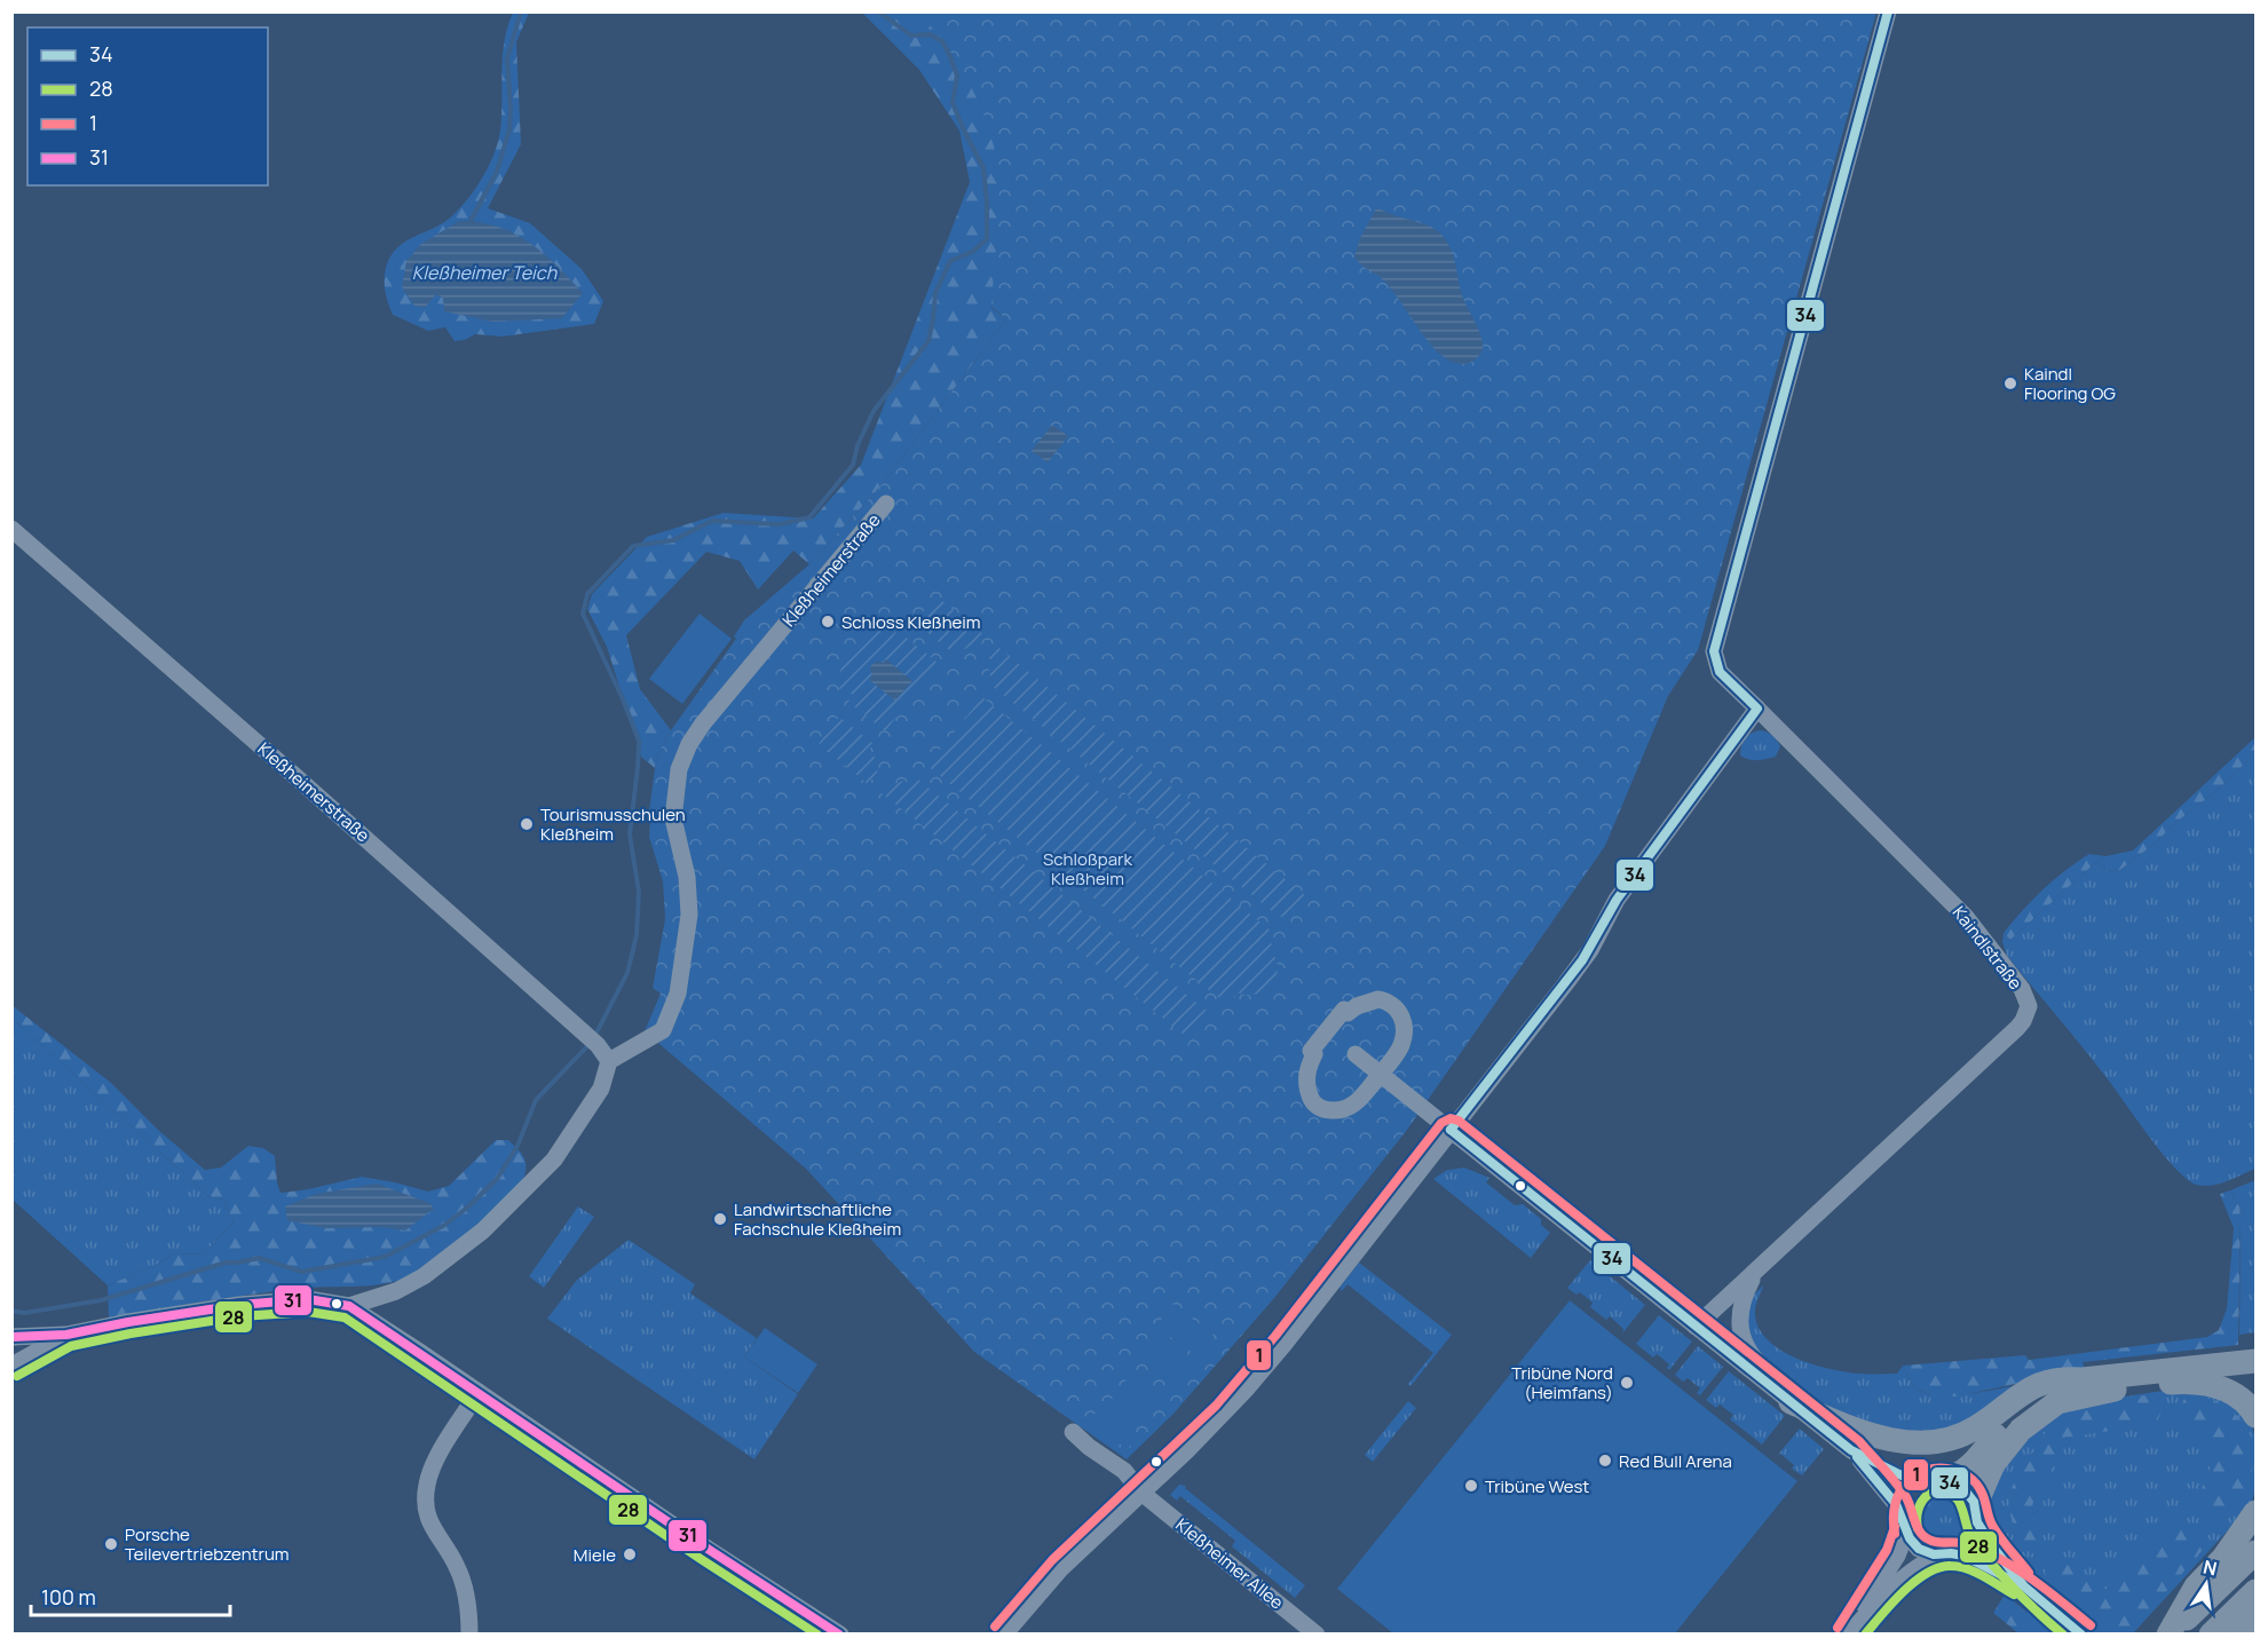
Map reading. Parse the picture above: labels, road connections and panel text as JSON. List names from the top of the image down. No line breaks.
{"streets":{"street":["Kleßheimerstraße","Kaindlstraße","Kleßheimer Allee"]},"water":["Kleßheimer Teich"],"parks":["Schloßpark Kleßheim"],"places":["Kaindl Flooring OG","Schloss Kleßheim","Tourismusschulen Kleßheim","Landwirtschaftliche Fachschule Kleßheim","Tribüne Nord (Heimfans)","Red Bull Arena","Tribüne West","Porsche Teilevertriebzentrum","Miele"],"lines":["transit line 34","transit line 1","transit line 31","transit line 28"],"legend":["34","28","1","31"],"scale_bar":"100 m","north":"top"}
